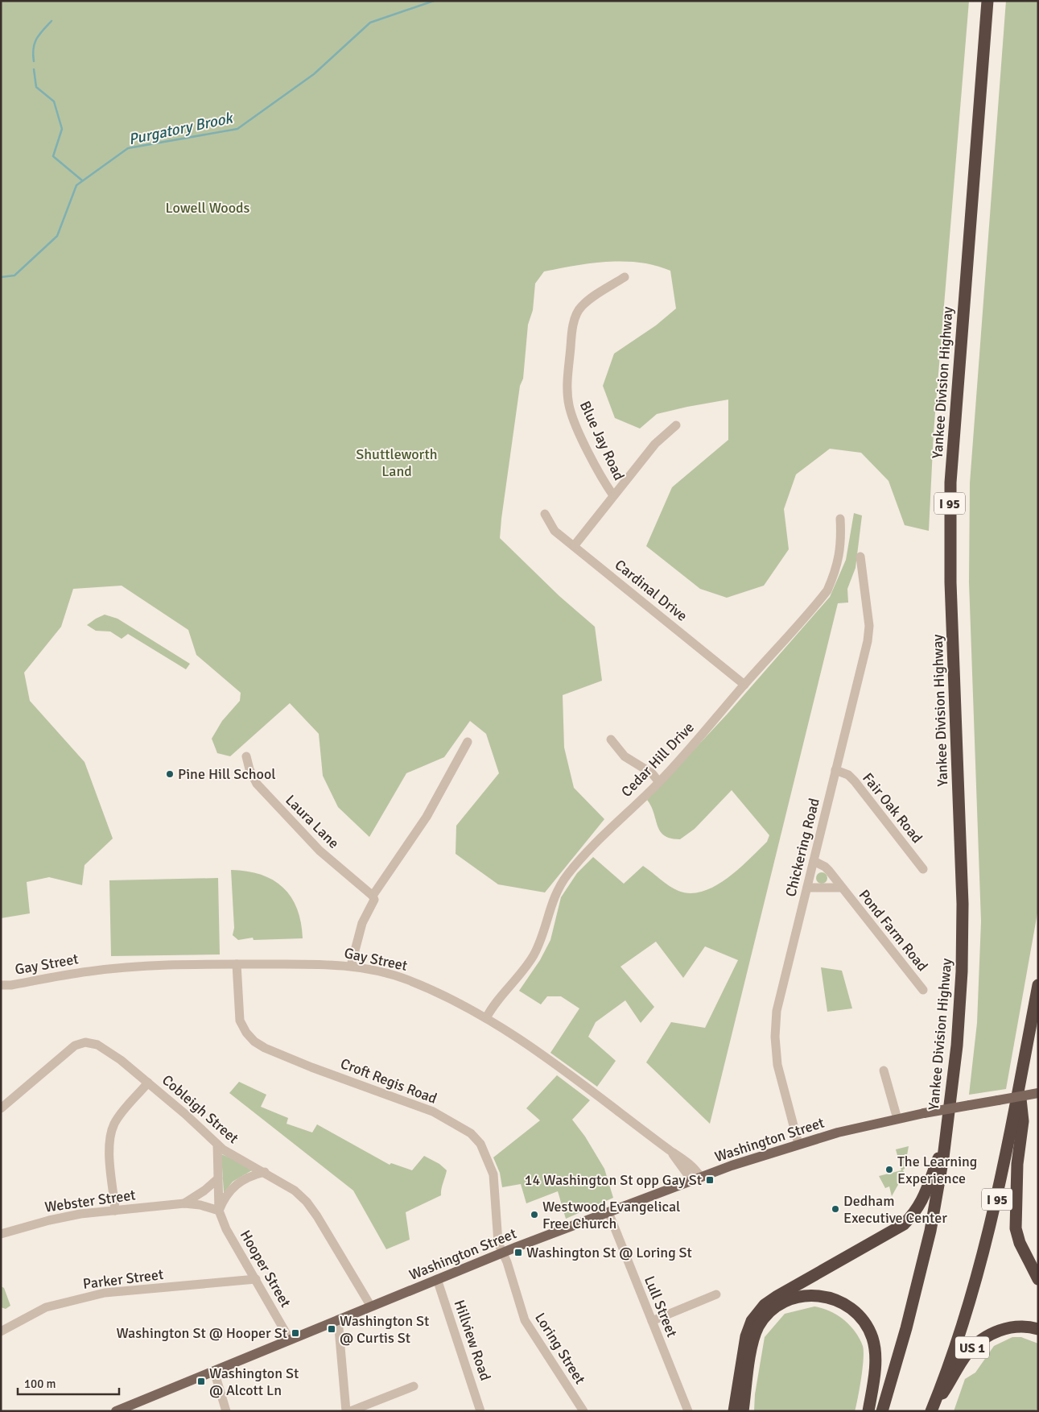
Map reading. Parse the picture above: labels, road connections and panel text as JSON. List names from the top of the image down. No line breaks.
{"streets":{"highway":["Yankee Division Highway","I 95","US 1"],"main road":["Washington Street"],"street":["Blue Jay Road","Cardinal Drive","Cedar Hill Drive","Fair Oak Road","Laura Lane","Chickering Road","Pond Farm Road","Gay Street","Croft Regis Road","Cobleigh Street","Webster Street","Hooper Street","Parker Street","Lull Street","Hillview Road","Loring Street"]},"crossings":[["I 95","US 1"],["Cardinal Drive","Cedar Hill Drive"],["Cedar Hill Drive","Gay Street"],["Fair Oak Road","Chickering Road"],["Chickering Road","Pond Farm Road"],["Chickering Road","Washington Street"],["Gay Street","Croft Regis Road"],["Gay Street","Washington Street"],["Croft Regis Road","Washington Street"],["Croft Regis Road","Loring Street"],["Cobleigh Street","Washington Street"],["Cobleigh Street","Hooper Street"],["Washington Street","Hooper Street"],["Washington Street","Lull Street"],["Washington Street","Hillview Road"],["Washington Street","Loring Street"],["Webster Street","Hooper Street"],["Hooper Street","Parker Street"]],"water":["Purgatory Brook"],"parks":["Lowell Woods","Shuttleworth Land"],"places":{"other":["Pine Hill School","The Learning Experience","Dedham Executive Center","Westwood Evangelical Free Church"],"transit":["14 Washington St opp Gay St","Washington St @ Loring St","Washington St @ Curtis St","Washington St @ Hooper St","Washington St @ Alcott Ln"]},"scale_bar":"100 m"}
